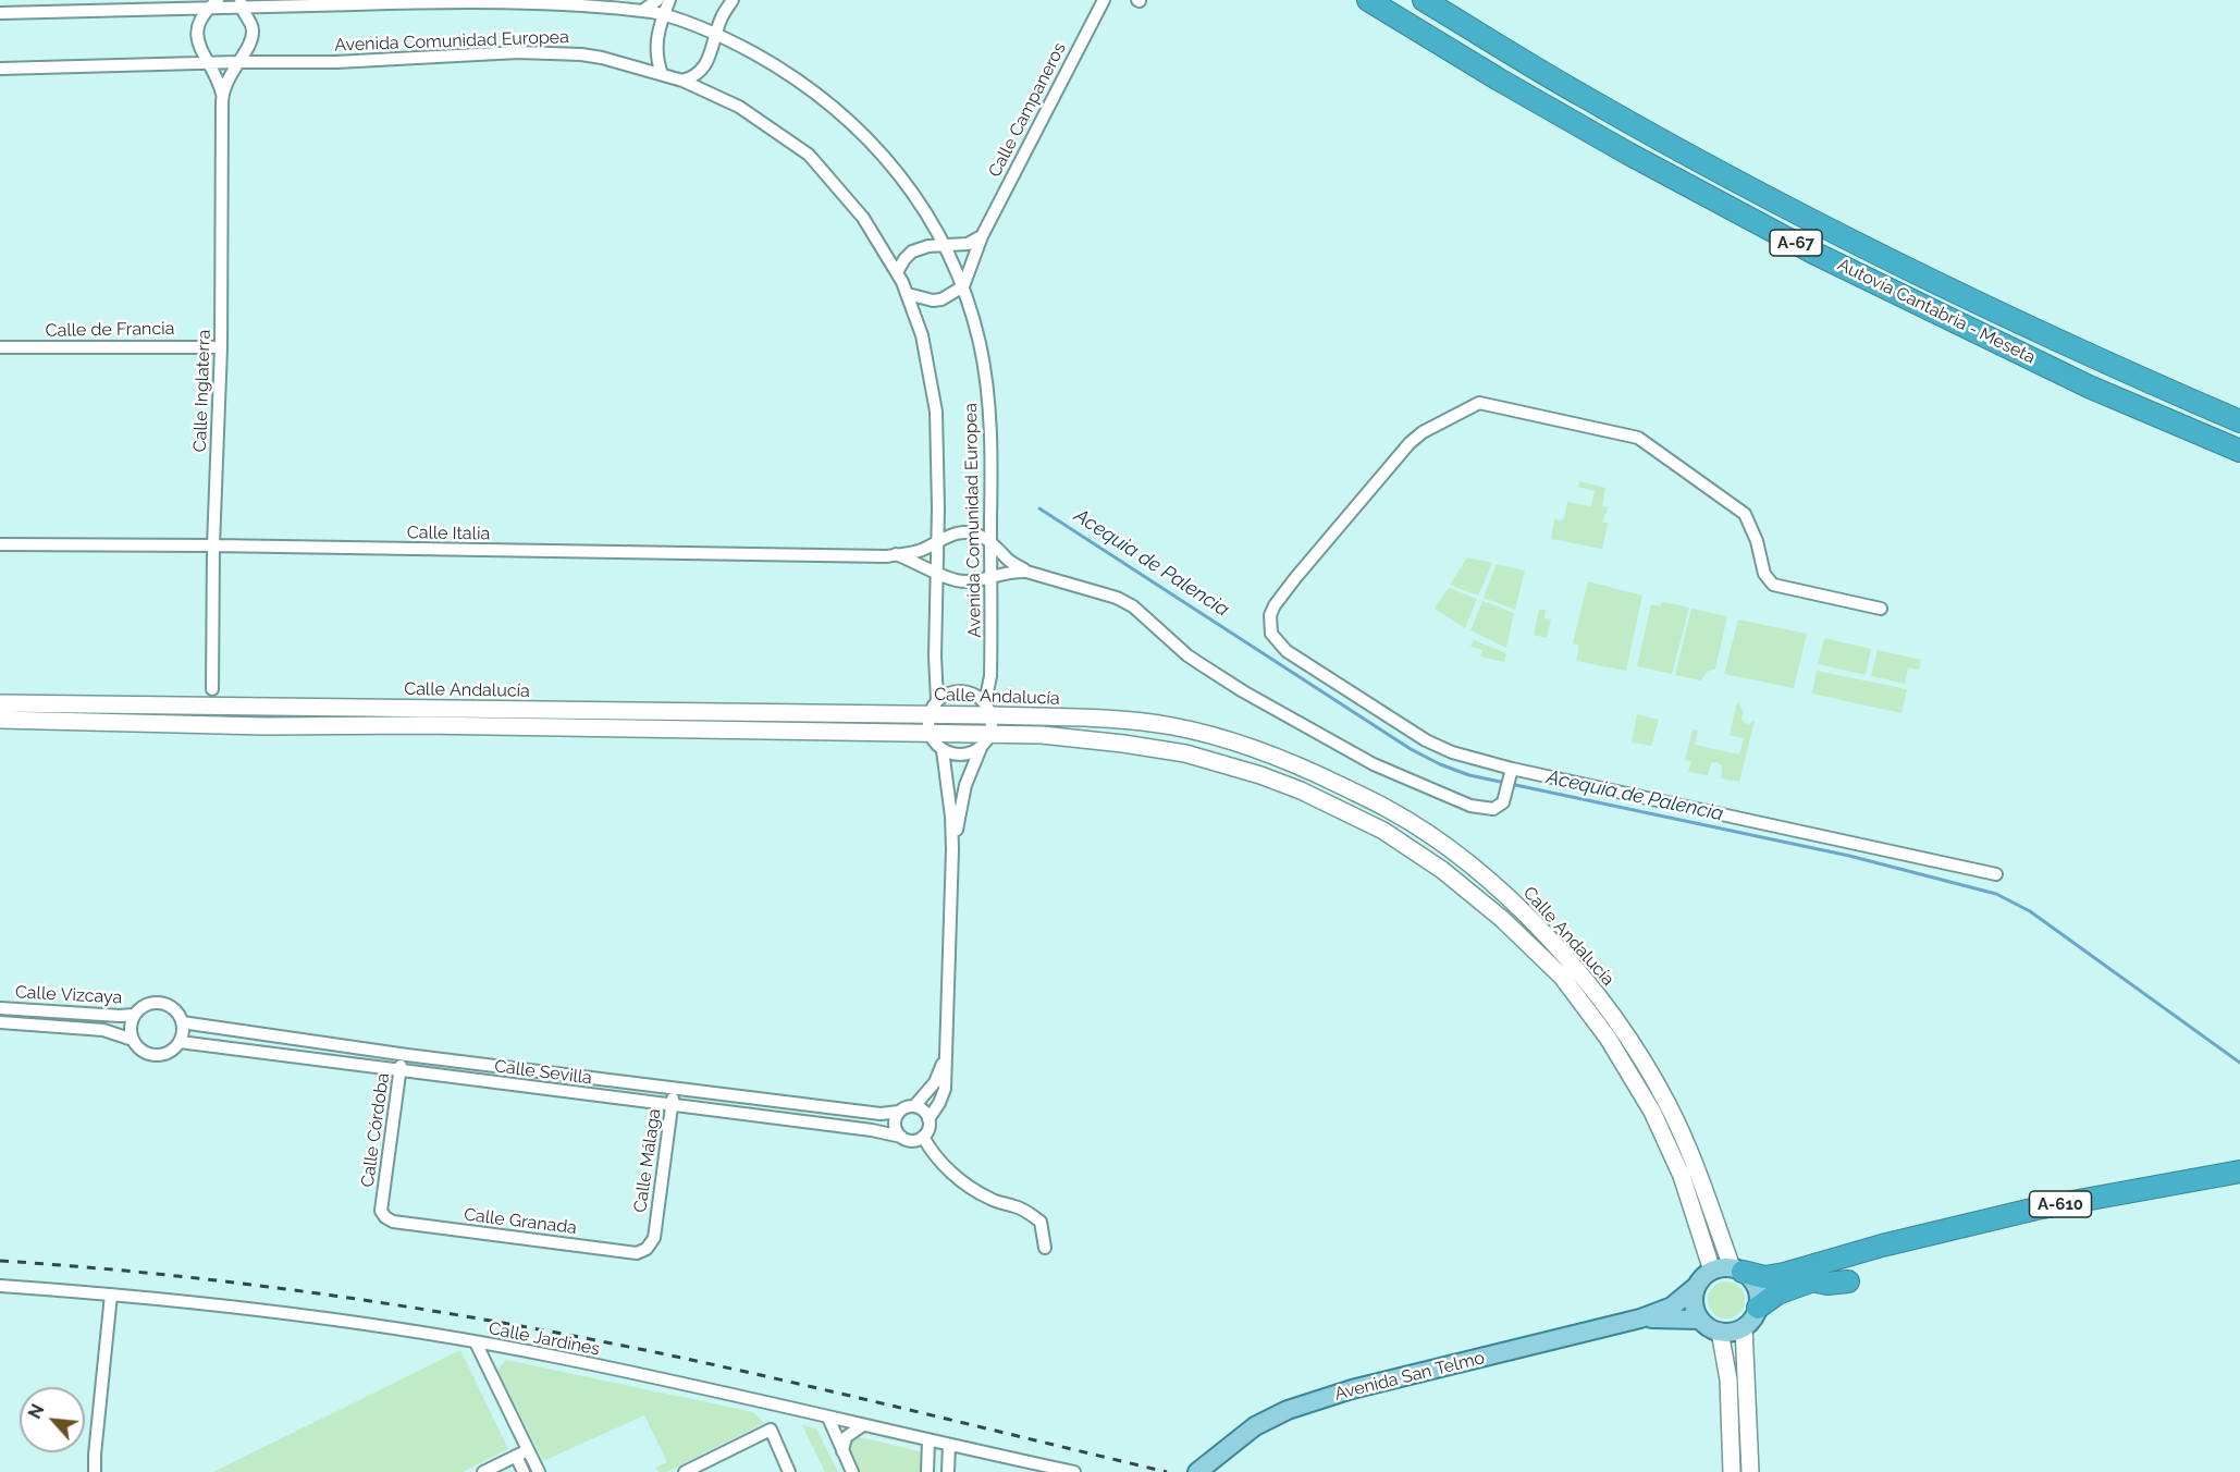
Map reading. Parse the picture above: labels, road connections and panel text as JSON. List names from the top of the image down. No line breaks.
{"streets":{"highway":["A-67","Autovía Cantabria - Meseta","A-610"],"main road":["Calle Andalucía","Avenida San Telmo"],"street":["Avenida Comunidad Europea","Calle Campaneros","Calle de Francia","Calle Inglaterra","Calle Italia","Calle Vizcaya","Calle Sevilla","Calle Córdoba","Calle Málaga","Calle Granada","Calle Jardines"]},"crossings":[["Avenida Comunidad Europea","Calle Campaneros"],["Avenida Comunidad Europea","Calle Italia"],["Avenida Comunidad Europea","Calle Andalucía"],["Calle de Francia","Calle Inglaterra"],["Calle Inglaterra","Calle Italia"],["Calle Andalucía","A-610"],["Calle Andalucía","Avenida San Telmo"],["Calle Vizcaya","Calle Sevilla"],["Calle Sevilla","Calle Córdoba"],["Calle Sevilla","Calle Málaga"],["Calle Córdoba","Calle Granada"],["Calle Málaga","Calle Granada"],["A-610","Avenida San Telmo"]],"water":["Acequia de Palencia"],"north":"top left"}
